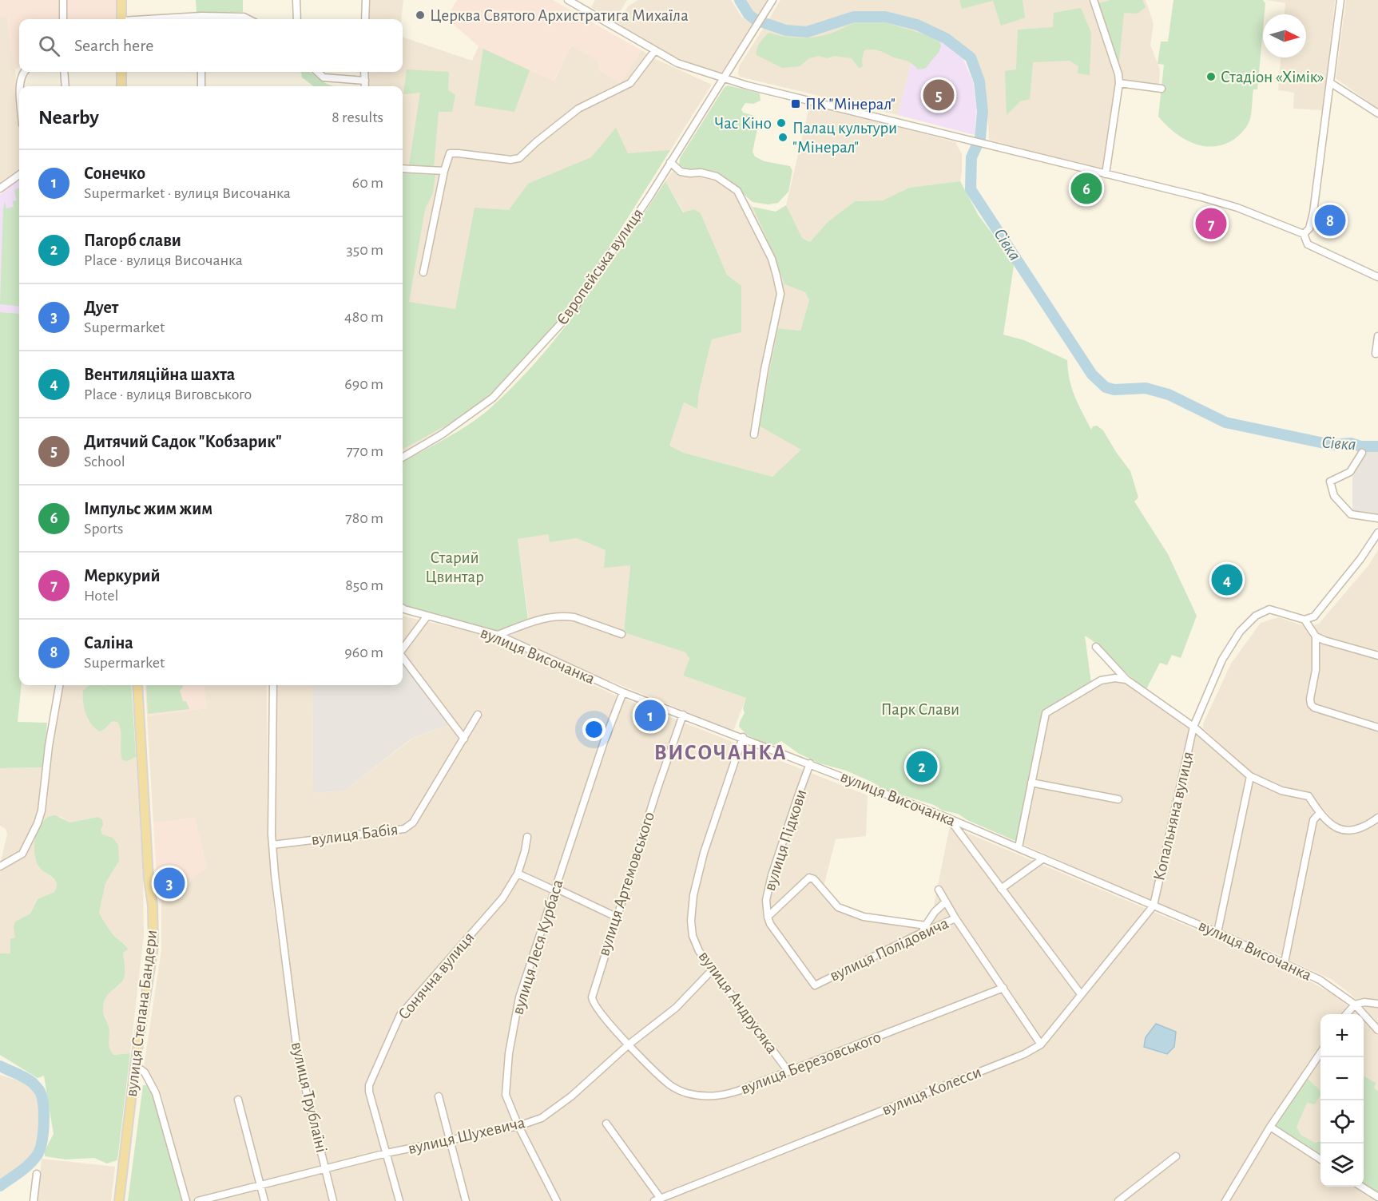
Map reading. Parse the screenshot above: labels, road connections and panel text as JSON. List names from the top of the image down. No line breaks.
{"streets":{"main road":["вулиця Степана Бандери"],"street":["Європейська вулиця","вулиця Височанка","Копальняна вулиця","вулиця Бабія","вулиця Підкови","вулиця Артемовського","вулиця Леся Курбаса","вулиця Полідовича","Сонячна вулиця","вулиця Андрусяка","вулиця Березовського","вулиця Колесси","вулиця Трублаїні","вулиця Шухевича"]},"crossings":[["вулиця Височанка","Копальняна вулиця"],["вулиця Височанка","вулиця Підкови"],["вулиця Височанка","вулиця Артемовського"],["вулиця Височанка","вулиця Леся Курбаса"],["вулиця Височанка","вулиця Андрусяка"],["вулиця Височанка","вулиця Колесси"],["Копальняна вулиця","вулиця Колесси"],["вулиця Бабія","вулиця Трублаїні"],["вулиця Підкови","вулиця Полідовича"],["вулиця Артемовського","вулиця Березовського"],["вулиця Артемовського","вулиця Шухевича"],["вулиця Леся Курбаса","вулиця Шухевича"],["Сонячна вулиця","вулиця Шухевича"],["вулиця Андрусяка","вулиця Березовського"],["вулиця Андрусяка","вулиця Шухевича"],["вулиця Березовського","вулиця Шухевича"],["вулиця Трублаїні","вулиця Шухевича"]],"districts":["ВИСОЧАНКА"],"water":["Сівка"],"parks":["Старий Цвинтар","Парк Слави"],"places":{"other":["Церква Святого Архистратига Михаїла","Стадіон «Хімік»","Час Кіно","Палац культури \"Мінерал\""],"transit":["ПК \"Мінерал\""]},"north":"right","page":{"search":"Search here","pins":["5","6","8","7","4","1","2","3"],"heading":["Nearby","8 results"],"list":[{"mark":"1","name":"Сонечко","note":"Supermarket · вулиця Височанка","value":"60 m"},{"mark":"2","name":"Пагорб слави","note":"Place · вулиця Височанка","value":"350 m"},{"mark":"3","name":"Дует","note":"Supermarket","value":"480 m"},{"mark":"4","name":"Вентиляційна шахта","note":"Place · вулиця Виговського","value":"690 m"},{"mark":"5","name":"Дитячий Садок \"Кобзарик\"","note":"School","value":"770 m"},{"mark":"6","name":"Імпульс жим жим","note":"Sports","value":"780 m"},{"mark":"7","name":"Меркурий","note":"Hotel","value":"850 m"},{"mark":"8","name":"Саліна","note":"Supermarket","value":"960 m"}],"map_buttons":["+","−"]}}
